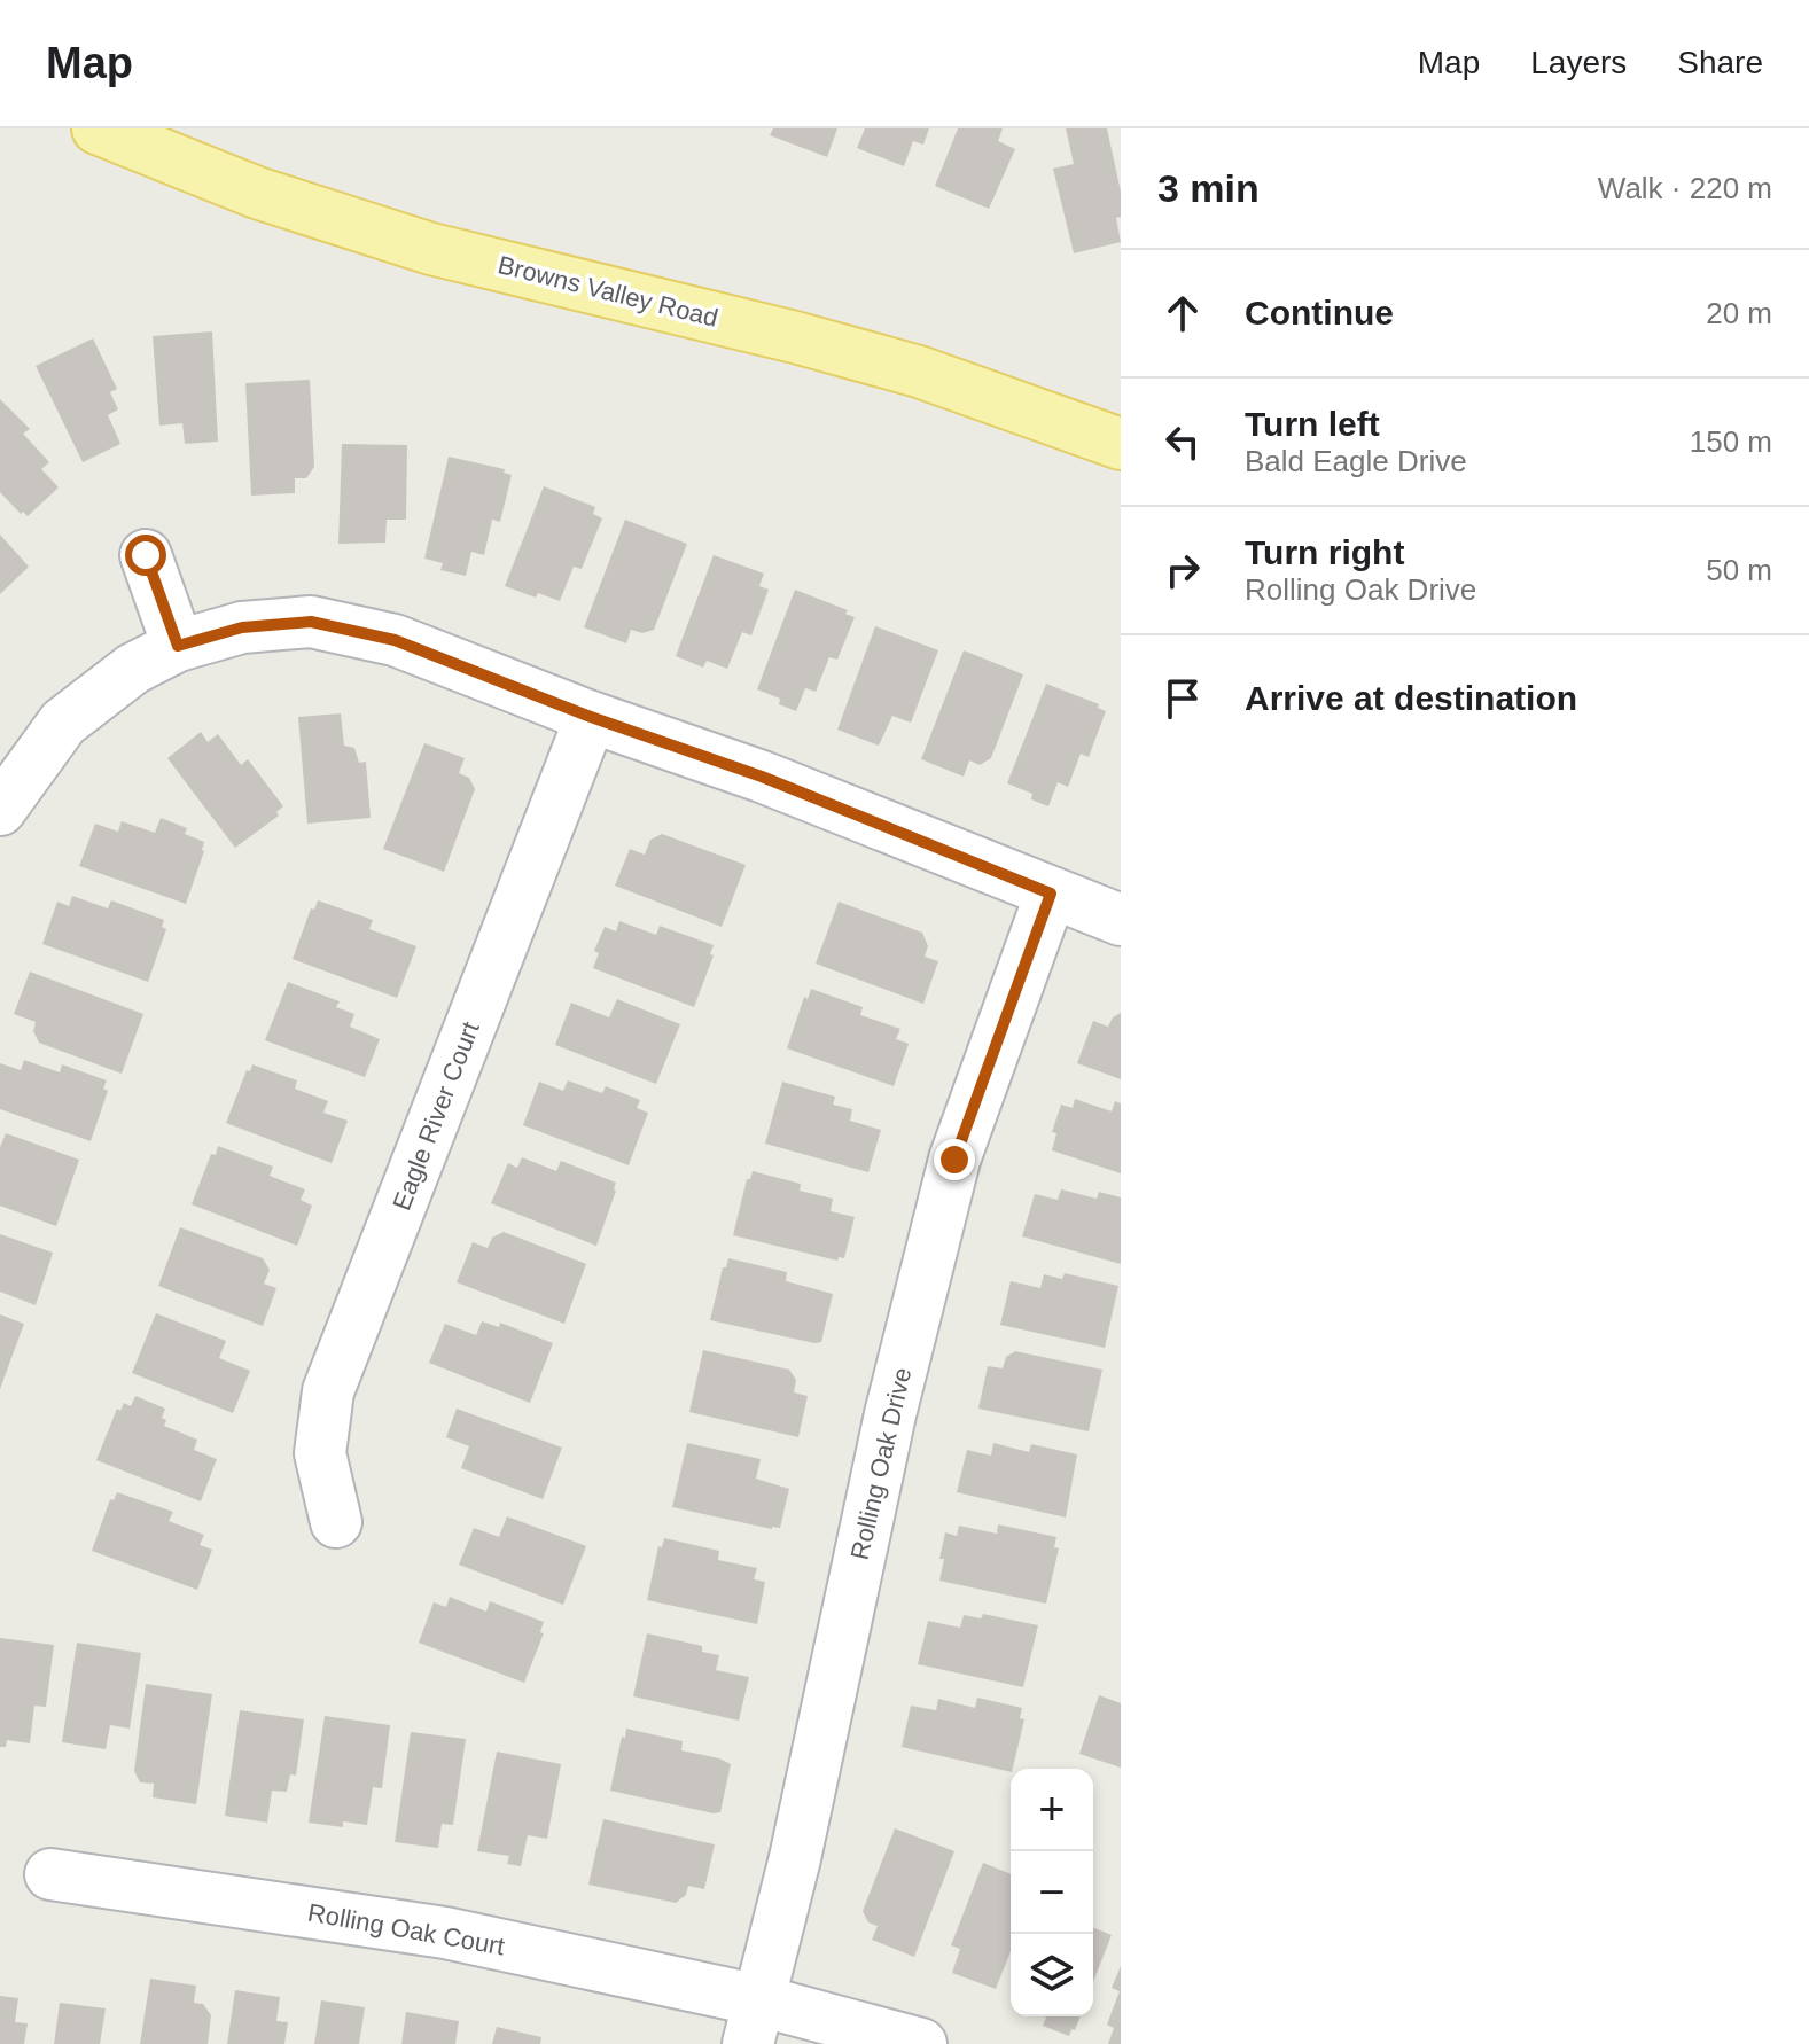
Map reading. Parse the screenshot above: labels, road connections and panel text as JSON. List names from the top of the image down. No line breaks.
{"streets":{"main road":["Browns Valley Road"],"street":["Eagle River Court","Rolling Oak Drive","Rolling Oak Court"]},"crossings":[["Rolling Oak Drive","Rolling Oak Court"]],"page":{"header":"Map","nav":["Map","Layers","Share"],"heading":["3 min","Walk · 220 m"],"list":[["Continue","20 m"],["Turn left","Bald Eagle Drive","150 m"],["Turn right","Rolling Oak Drive","50 m"],"Arrive at destination"],"map_buttons":["+","−"]}}
